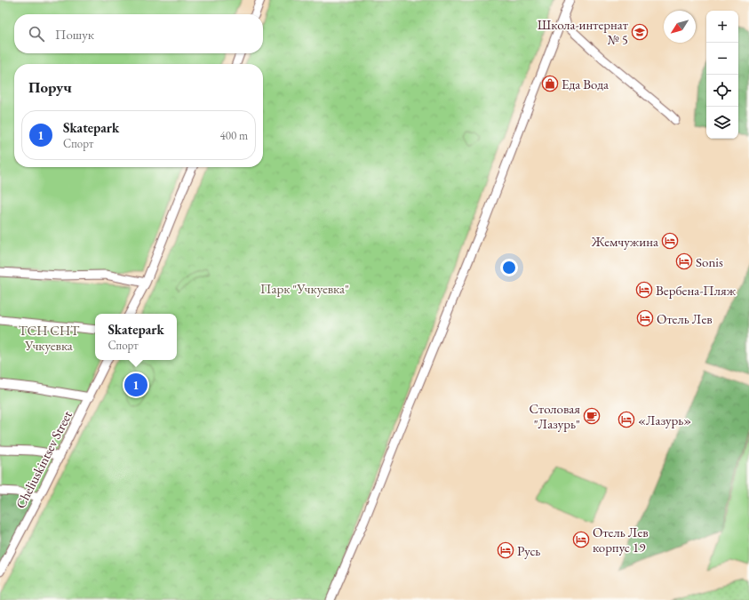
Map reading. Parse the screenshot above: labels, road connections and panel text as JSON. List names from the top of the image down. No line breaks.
{"streets":{"street":["Cheliuskintsev Street"]},"parks":["Парк \"Учкуевка\"","ТСН СНТ Учкуевка"],"places":{"school or university":["Школа-интернат № 5"],"shop":["Еда Вода"],"hotel":["Жемчужина","Sonis","Вербена-Пляж","Отель Лев","«Лазурь»","Отель Лев корпус 19","Русь"],"cafe":["Столовая \"Лазурь\""]},"north":"bottom left","page":{"map_buttons":["+","−"],"search":"Пошук","heading":"Поруч","list":[{"mark":"1","name":"Skatepark","note":"Спорт","value":"400 m"}],"popup":["Skatepark","Спорт"],"pins":"1"}}
